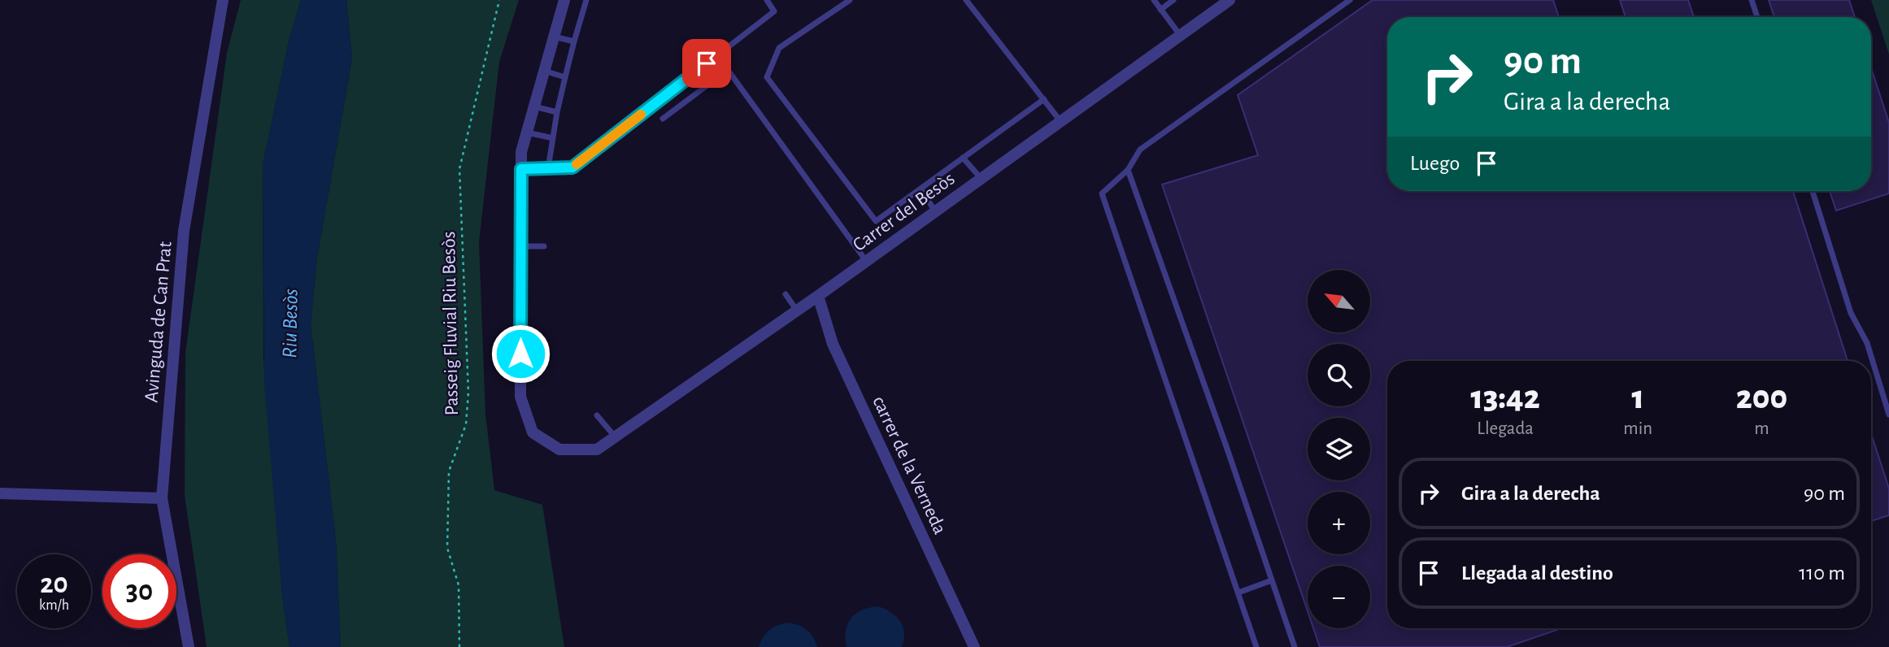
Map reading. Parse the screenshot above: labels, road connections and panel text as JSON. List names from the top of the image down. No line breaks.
{"streets":{"street":["Carrer del Besòs","Avinguda de Can Prat","carrer de la Verneda"],"path":["Passeig Fluvial Riu Besòs"]},"crossings":[["Carrer del Besòs","carrer de la Verneda"]],"water":["Riu Besòs"],"north":"top left","page":{"turn":["90 m","Gira a la derecha"],"then":"Luego","map_buttons":["+","−"],"eta":["13:42","Llegada","1","min","200","m"],"list":[{"name":"Gira a la derecha","value":"90 m"},{"name":"Llegada al destino","value":"110 m"}],"speed":"20 km/h","limit":"30"}}
